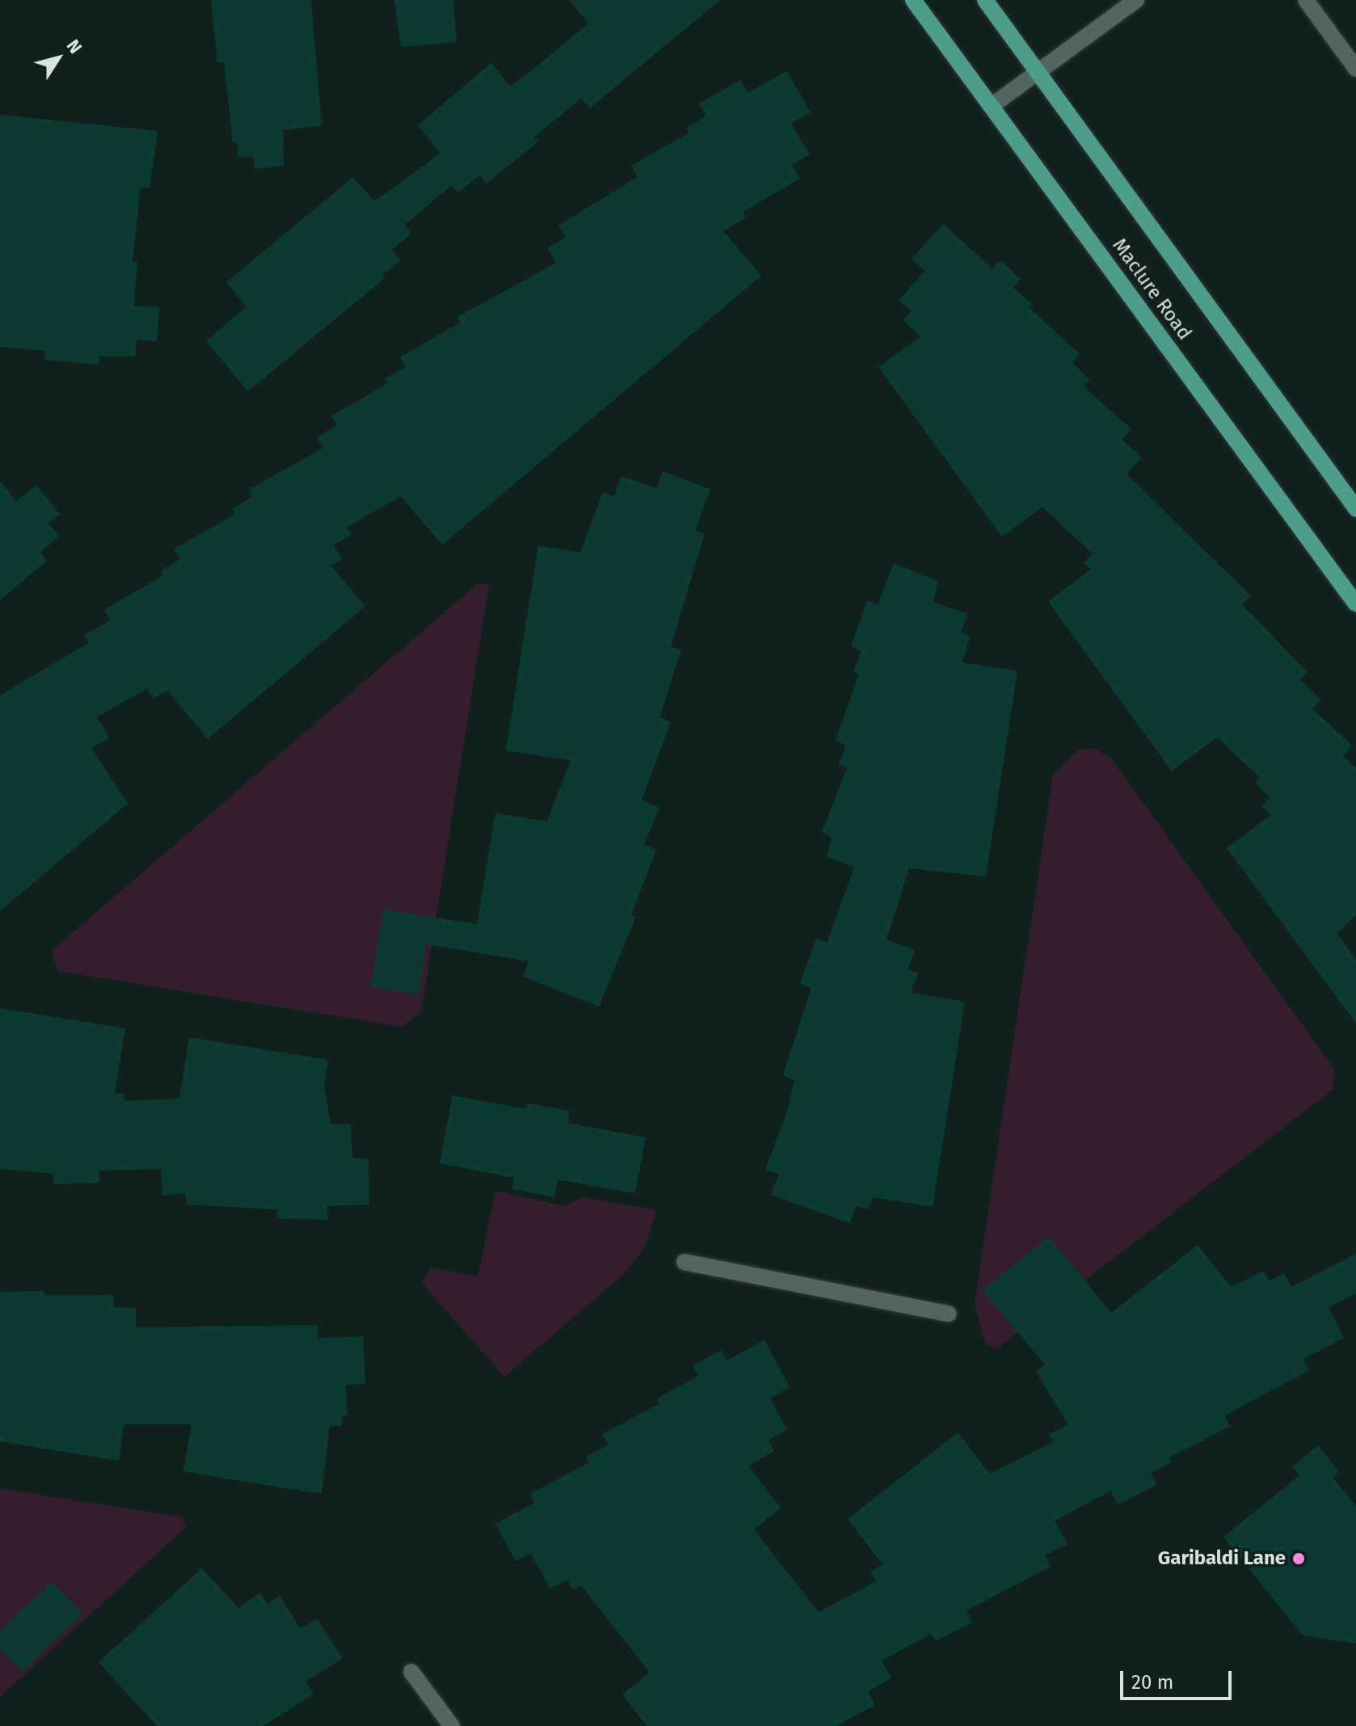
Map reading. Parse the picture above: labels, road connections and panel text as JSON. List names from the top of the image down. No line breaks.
{"streets":{"main road":["Maclure Road"]},"places":["Garibaldi Lane"],"scale_bar":"20 m","north":"top right"}
